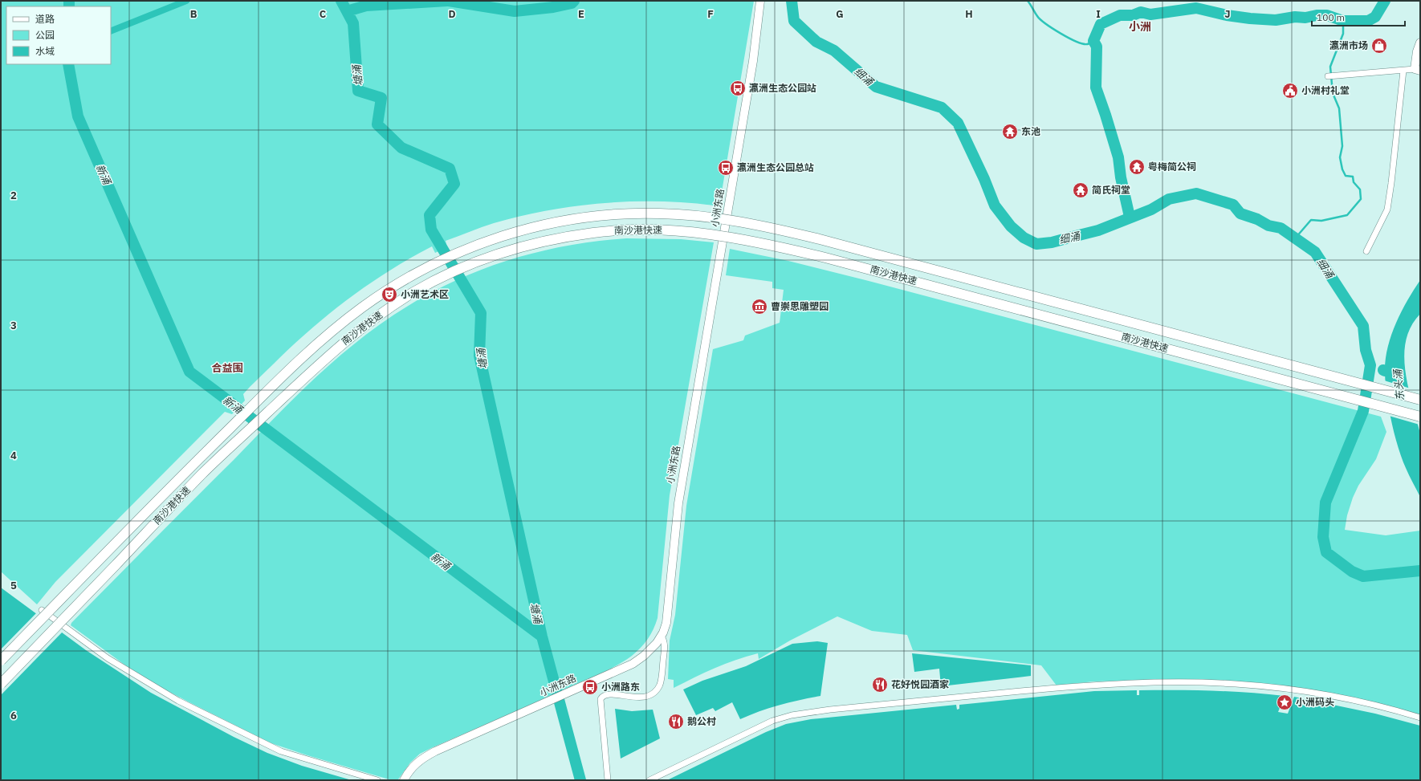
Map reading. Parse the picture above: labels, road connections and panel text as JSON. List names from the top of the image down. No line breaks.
{"streets":{"highway":["南沙港快速"],"main road":["小洲东路"]},"districts":["小洲","合益围"],"water":["塘涌","细涌","新涌","东头涌"],"places":{"shop":["瀛洲市场"],"bus stop":["瀛洲生态公园站","瀛洲生态公园总站","小洲路东"],"public building":["小洲村礼堂"],"temple":["东池","粤梅简公祠","简氏祠堂"],"theatre":["小洲艺术区"],"museum":["曹崇思雕塑园"],"restaurant":["花好悦园酒家","鹅公村"],"place":["小洲码头"]},"legend":["道路","公园","水域"],"scale_bar":"100 m","grid":{"columns":["B","C","D","E","F","G","H","I","J"],"rows":["2","3","4","5","6"]}}
